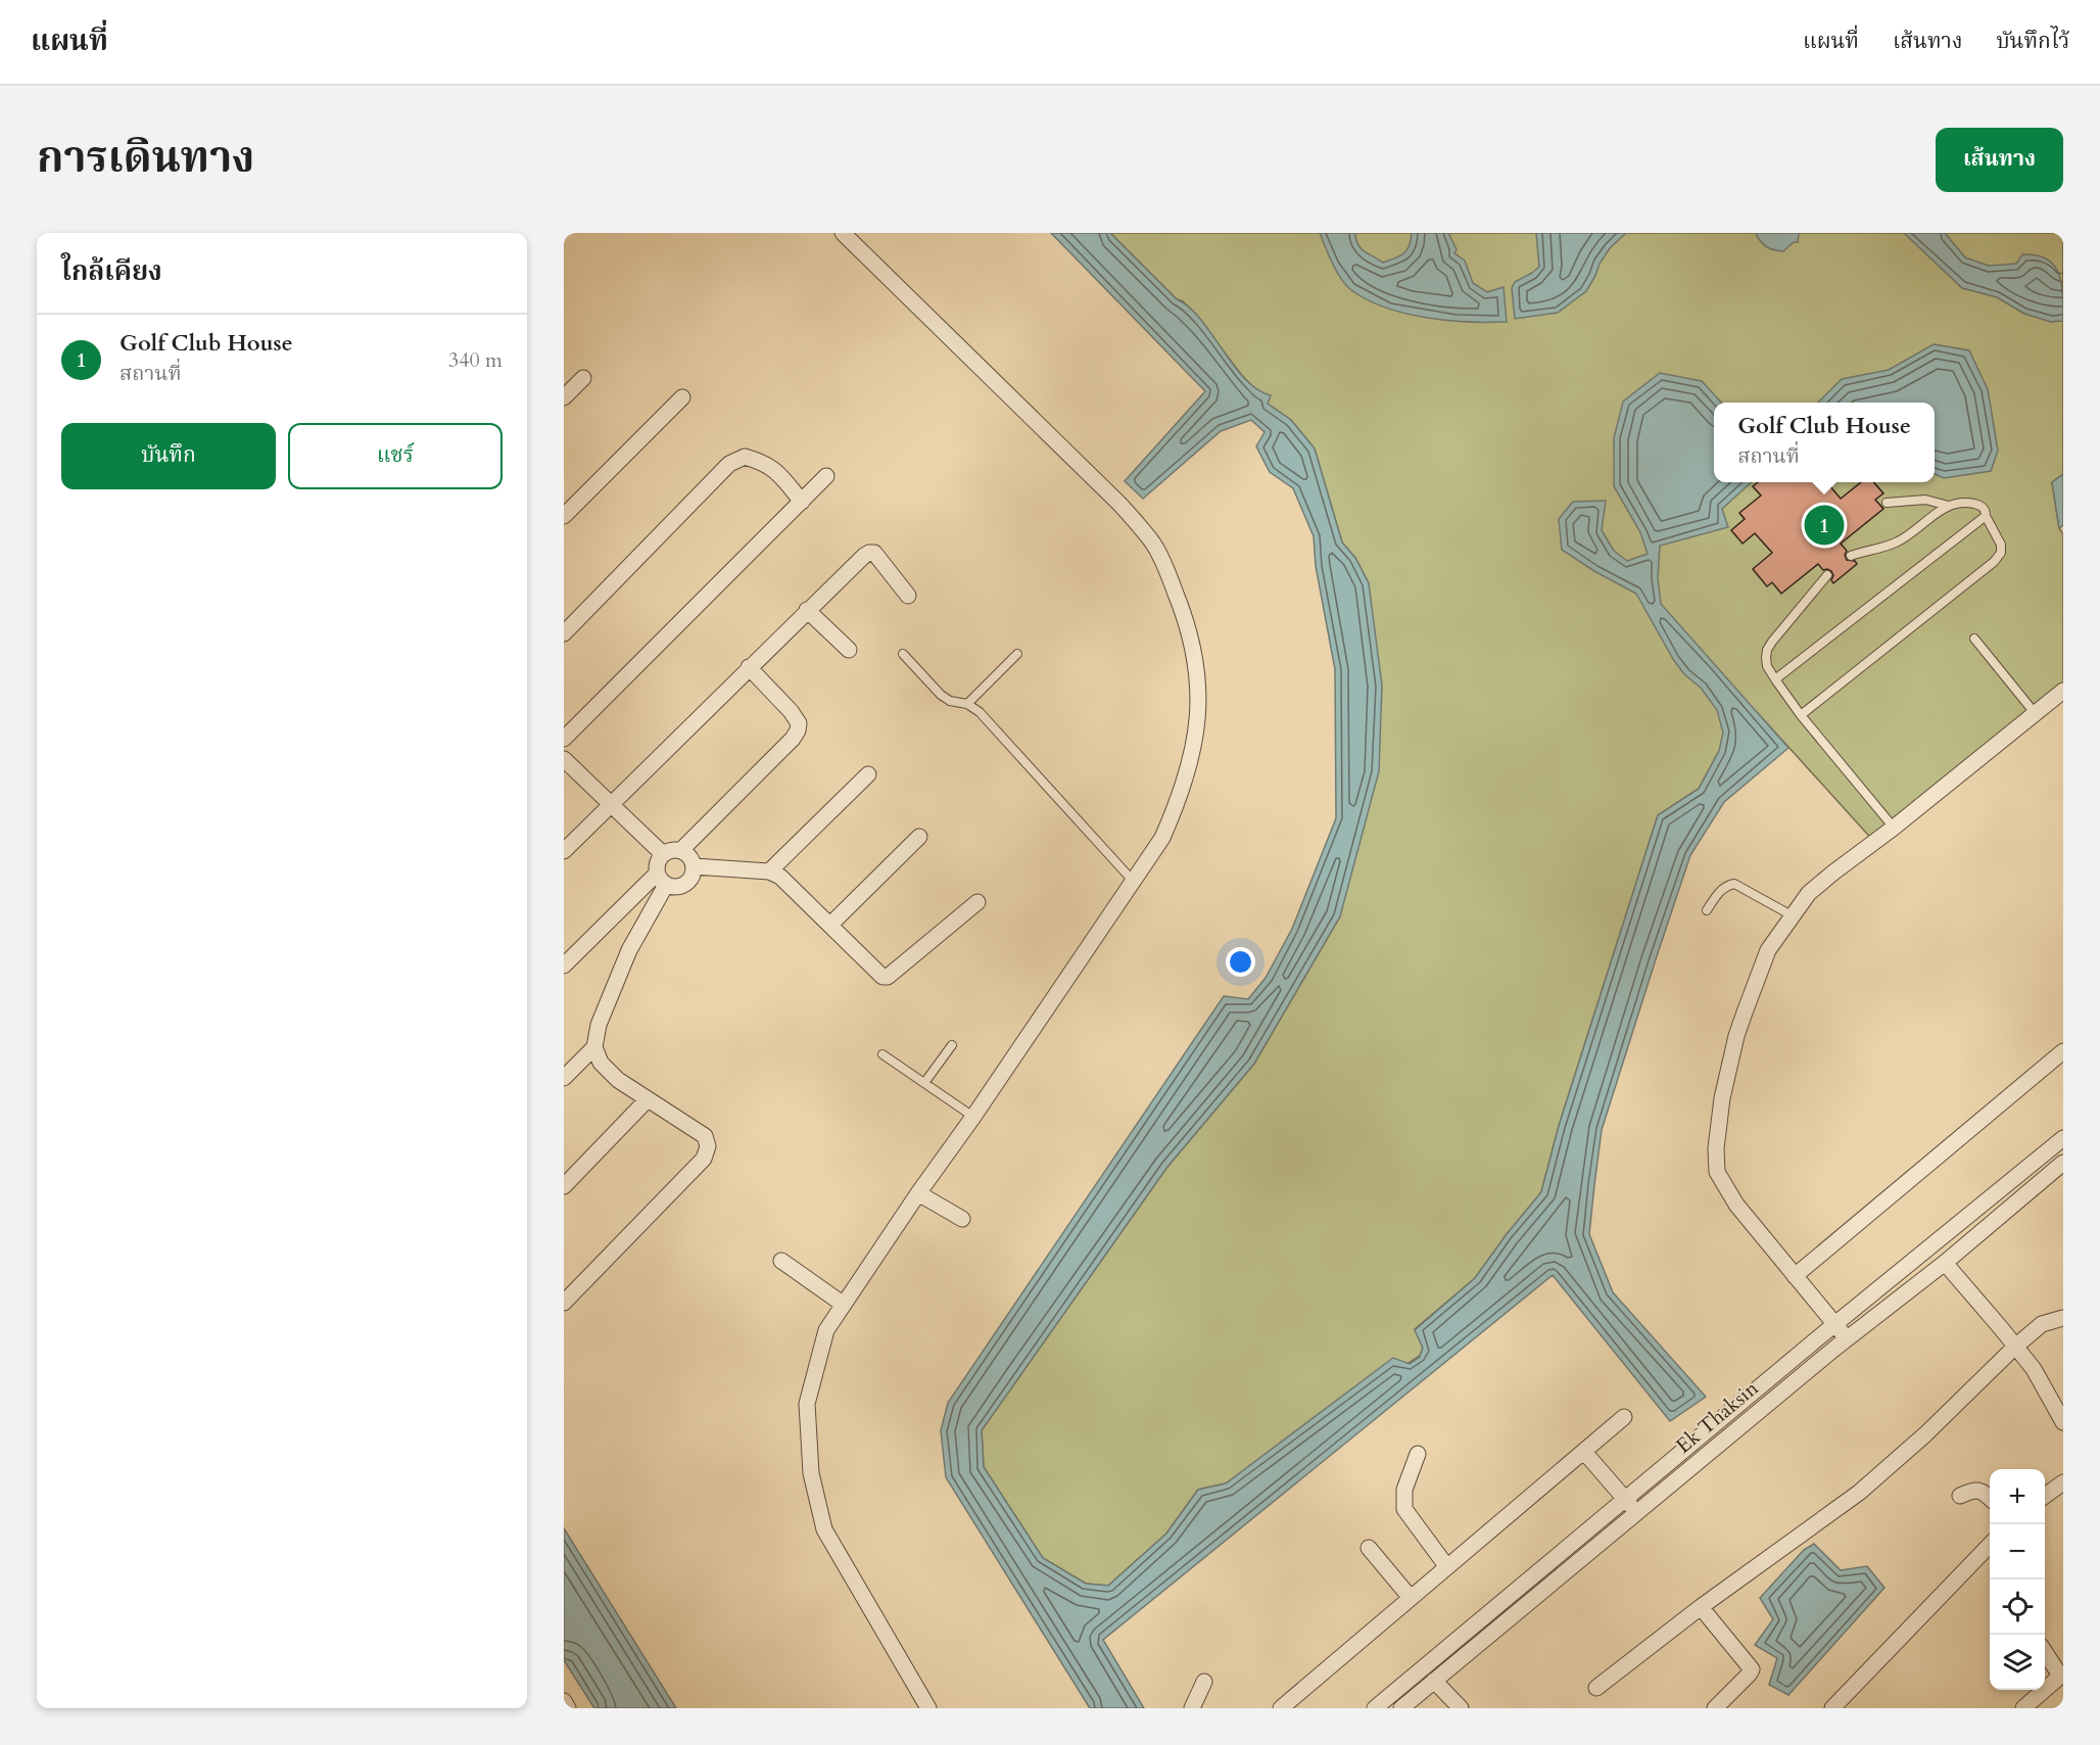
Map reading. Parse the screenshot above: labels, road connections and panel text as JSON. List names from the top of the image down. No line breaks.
{"streets":{"street":["Ek Thaksin"]},"page":{"header":"แผนที่","nav":["แผนที่","เส้นทาง","บันทึกไว้"],"title":"การเดินทาง","buttons":["เส้นทาง",["บันทึก","แชร์"]],"heading":"ใกล้เคียง","list":[{"mark":"1","name":"Golf Club House","note":"สถานที่","value":"340 m"}],"popup":["Golf Club House","สถานที่"],"pins":"1","map_buttons":["+","−"]}}
